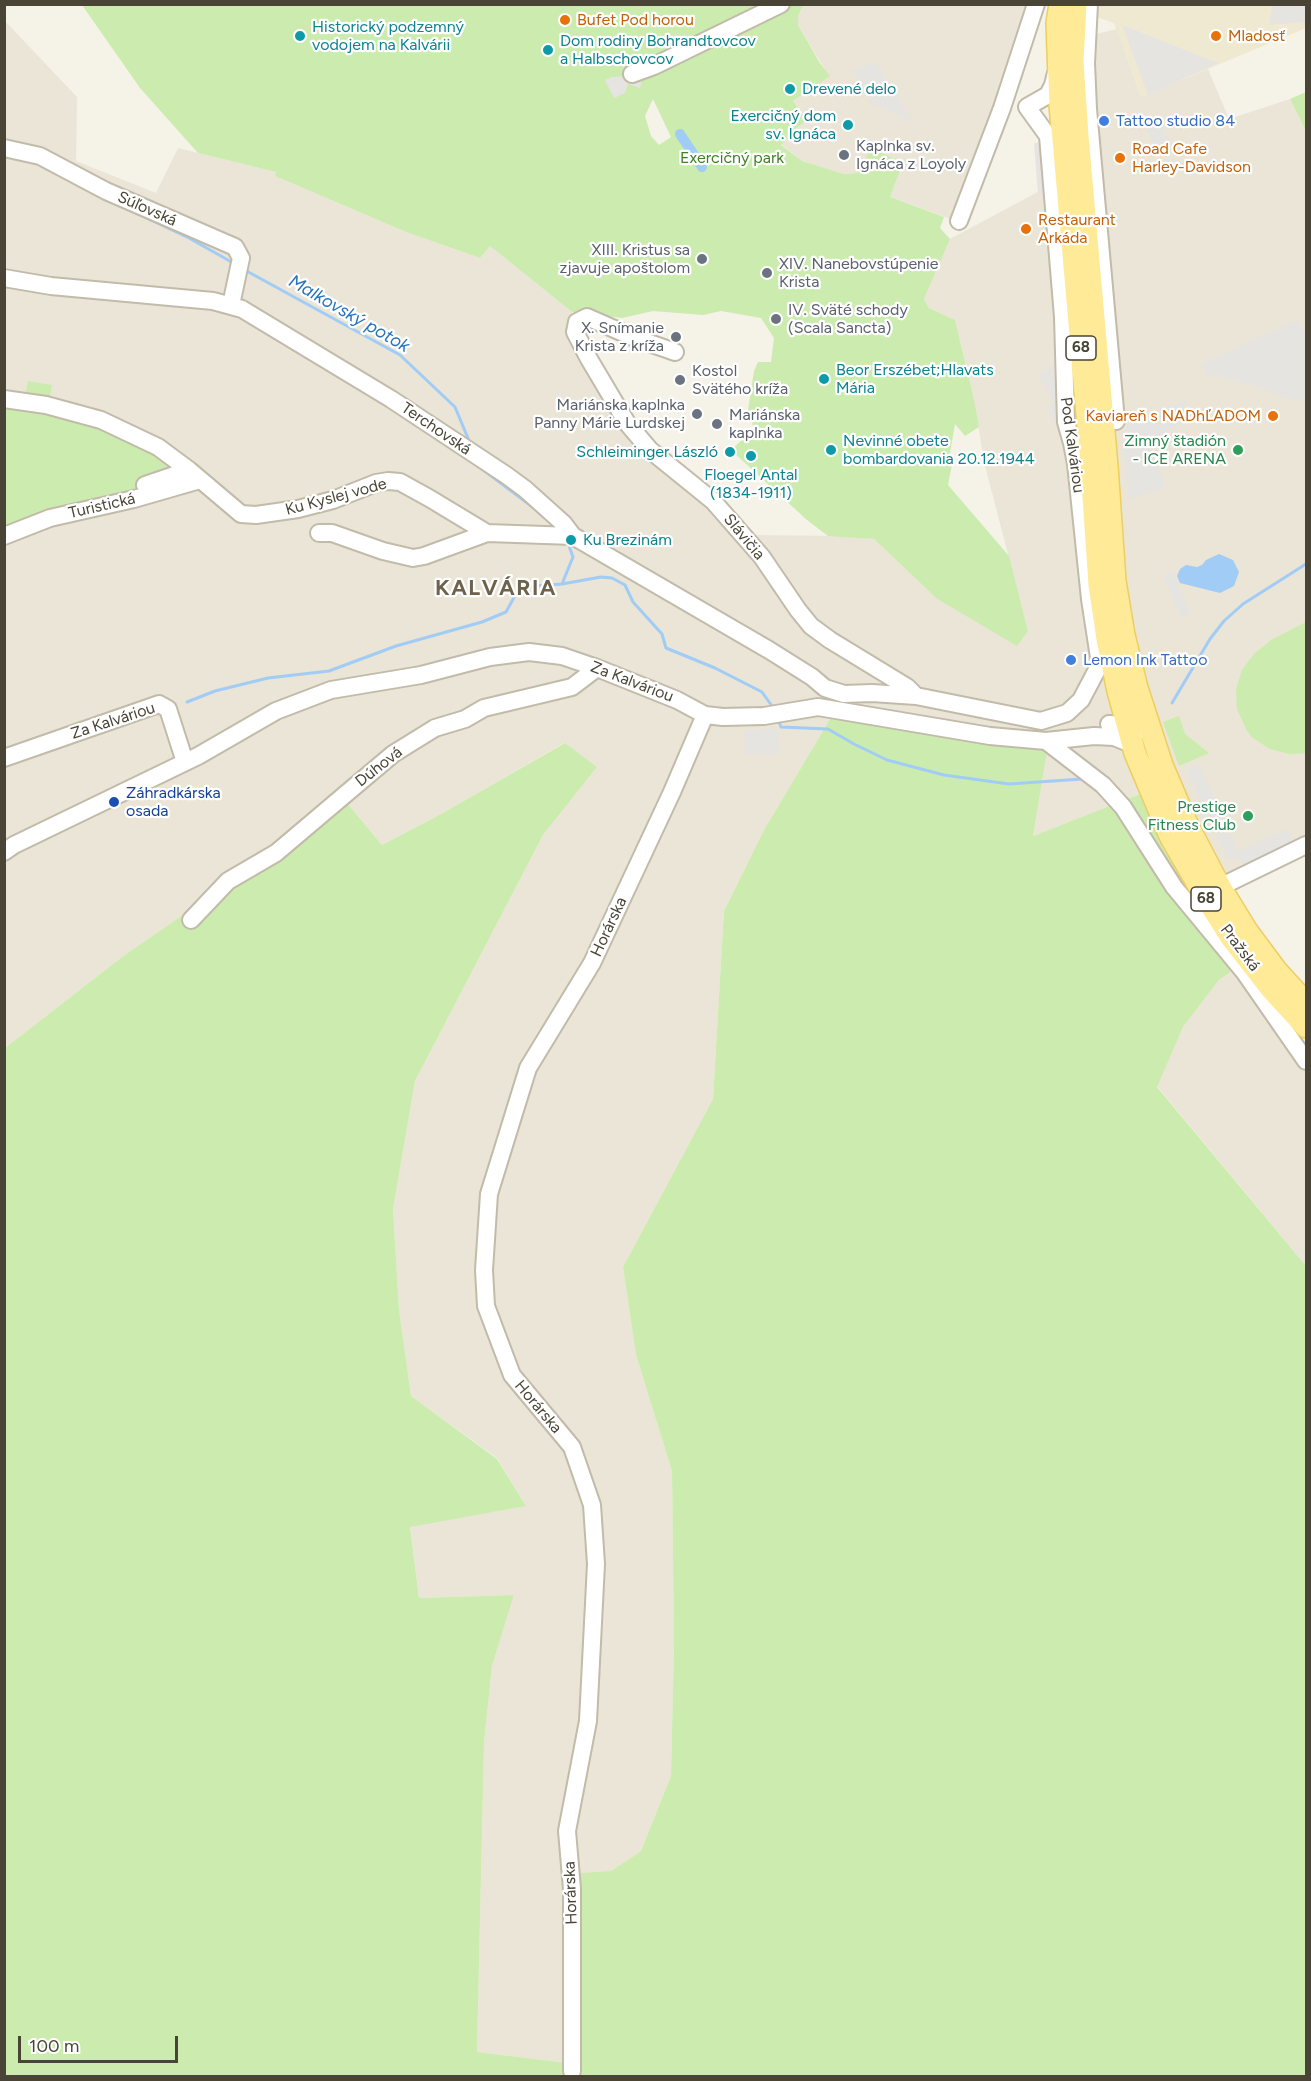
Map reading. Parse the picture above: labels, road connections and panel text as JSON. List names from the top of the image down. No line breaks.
{"streets":{"main road":["68","Pod Kalváriou","Pražská"],"street":["Súľovská","Terchovská","Ku Kyslej vode","Turistická","Slávičia","Za Kalváriou","Dúhová","Horárska"]},"crossings":[["Súľovská","Terchovská"],["Terchovská","Ku Kyslej vode"],["Terchovská","Slávičia"],["Pod Kalváriou","Slávičia"],["Pod Kalváriou","Za Kalváriou"],["Pod Kalváriou","Pražská"],["Ku Kyslej vode","Turistická"],["Za Kalváriou","Dúhová"],["Za Kalváriou","Horárska"],["Za Kalváriou","Pražská"]],"districts":["KALVÁRIA"],"water":["Malkovský potok"],"parks":["Exercičný park"],"places":["Bufet Pod horou","Historický podzemný vodojem na Kalvárii","Mladosť","Dom rodiny Bohrandtovcov a Halbschovcov","Drevené delo","Tattoo studio 84","Exercičný dom sv. Ignáca","Kaplnka sv. Ignáca z Loyoly","Road Cafe Harley-Davidson","Restaurant Arkáda","XIII. Kristus sa zjavuje apoštolom","XIV. Nanebovstúpenie Krista","IV. Sväté schody (Scala Sancta)","X. Snímanie Krista z kríža","Beor Erszébet;Hlavats Mária","Kostol Svätého kríža","Mariánska kaplnka Panny Márie Lurdskej","Kaviareň s NADhĽADOM","Mariánska kaplnka","Nevinné obete bombardovania 20.12.1944","Zimný štadión - ICE ARENA","Schleiminger László","Floegel Antal (1834-1911)","Ku Brezinám","Lemon Ink Tattoo","Záhradkárska osada","Prestige Fitness Club"],"scale_bar":"100 m"}
